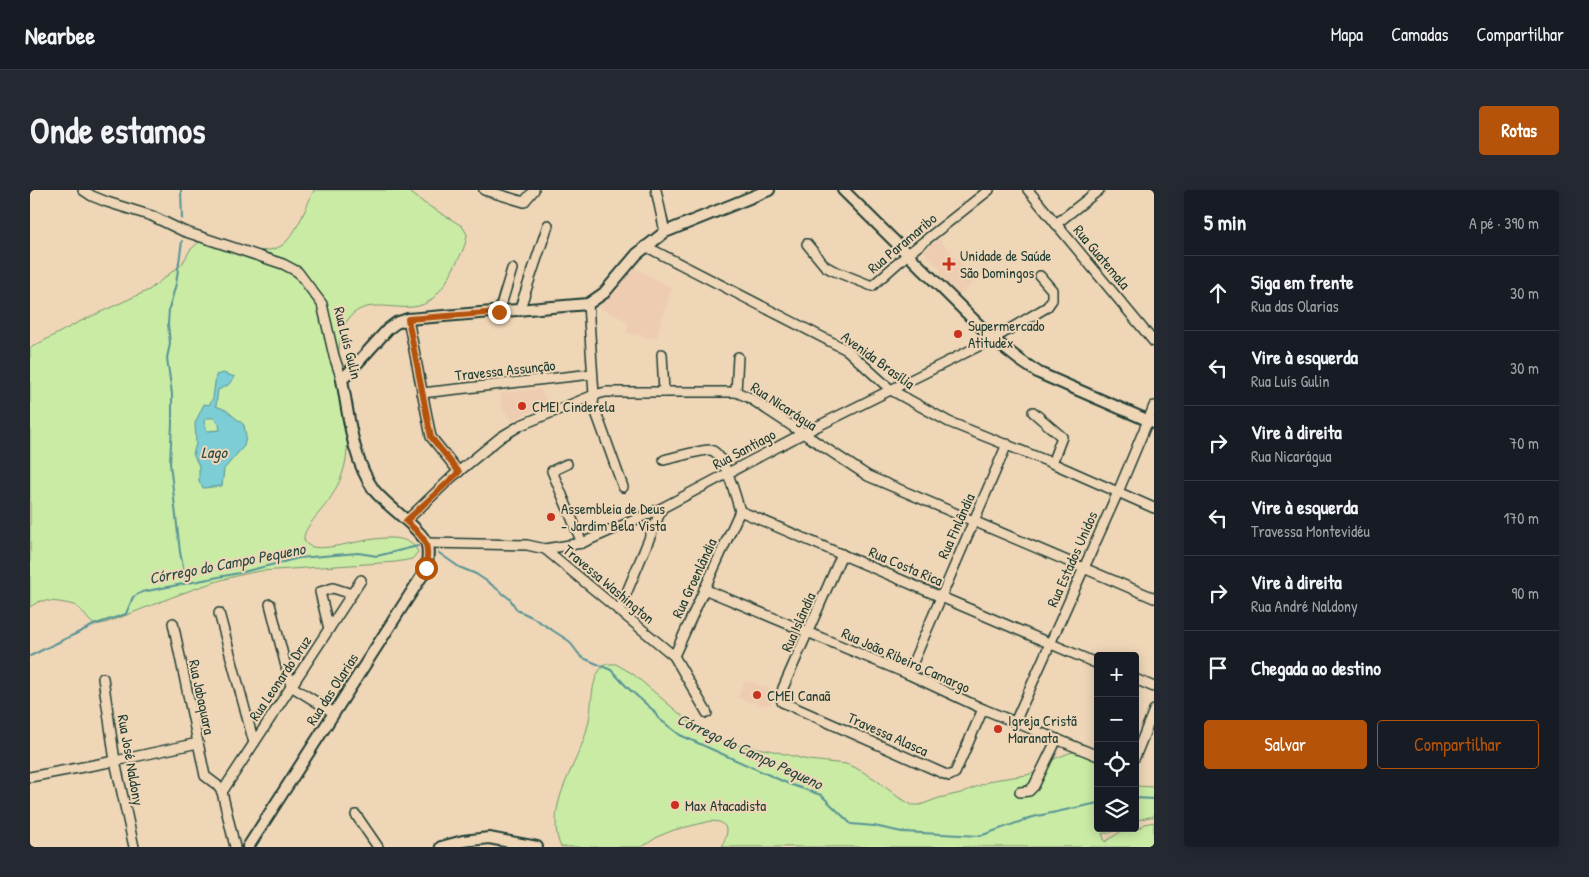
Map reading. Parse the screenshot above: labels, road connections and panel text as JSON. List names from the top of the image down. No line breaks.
{"streets":{"main road":["Rua Luís Gulin","Rua das Olarias"],"street":["Rua Paramaribo","Rua Guatemala","Avenida Brasília","Travessa Assunção","Rua Nicarágua","Rua Santiago","Rua Finlândia","Rua Estados Unidos","Rua Costa Rica","Rua Groenlândia","Travessa Washington","Rua Islândia","Rua João Ribeiro Camargo","Rua Leonardo Druz","Rua Jabaquara","Travessa Alasca","Rua José Naldony"]},"crossings":[["Rua Luís Gulin","Rua Nicarágua"],["Rua Luís Gulin","Rua Santiago"],["Rua Luís Gulin","Rua das Olarias"],["Avenida Brasília","Rua Santiago"],["Avenida Brasília","Rua Finlândia"],["Avenida Brasília","Rua Estados Unidos"],["Rua Nicarágua","Rua Santiago"],["Rua Nicarágua","Rua Finlândia"],["Rua Nicarágua","Rua Estados Unidos"],["Rua Santiago","Travessa Washington"],["Rua Santiago","Rua das Olarias"],["Rua Finlândia","Rua Costa Rica"],["Rua Finlândia","Rua João Ribeiro Camargo"],["Rua Estados Unidos","Rua Costa Rica"],["Rua Estados Unidos","Rua João Ribeiro Camargo"],["Rua Costa Rica","Rua Groenlândia"],["Rua Costa Rica","Rua Islândia"],["Rua Groenlândia","Travessa Washington"],["Rua Groenlândia","Rua João Ribeiro Camargo"],["Rua Islândia","Rua João Ribeiro Camargo"],["Rua Islândia","Travessa Alasca"],["Rua João Ribeiro Camargo","Travessa Alasca"],["Rua Leonardo Druz","Rua Jabaquara"]],"water":["Lago","Córrego do Campo Pequeno"],"places":{"health":["Unidade de Saúde São Domingos"],"other":["Supermercado Atitudex","CMEI Cinderela","Assembleia de Deus - Jardim Bela Vista","CMEI Canaã","Igreja Cristã Maranata","Max Atacadista"]},"page":{"header":"Nearbee","nav":["Mapa","Camadas","Compartilhar"],"buttons":["Rotas",["Salvar","Compartilhar"]],"title":"Onde estamos","heading":["5 min","A pé · 390 m"],"list":[["Siga em frente","Rua das Olarias","30 m"],["Vire à esquerda","Rua Luís Gulin","30 m"],["Vire à direita","Rua Nicarágua","70 m"],["Vire à esquerda","Travessa Montevidéu","170 m"],["Vire à direita","Rua André Naldony","90 m"],"Chegada ao destino"],"map_buttons":["+","−"]}}
